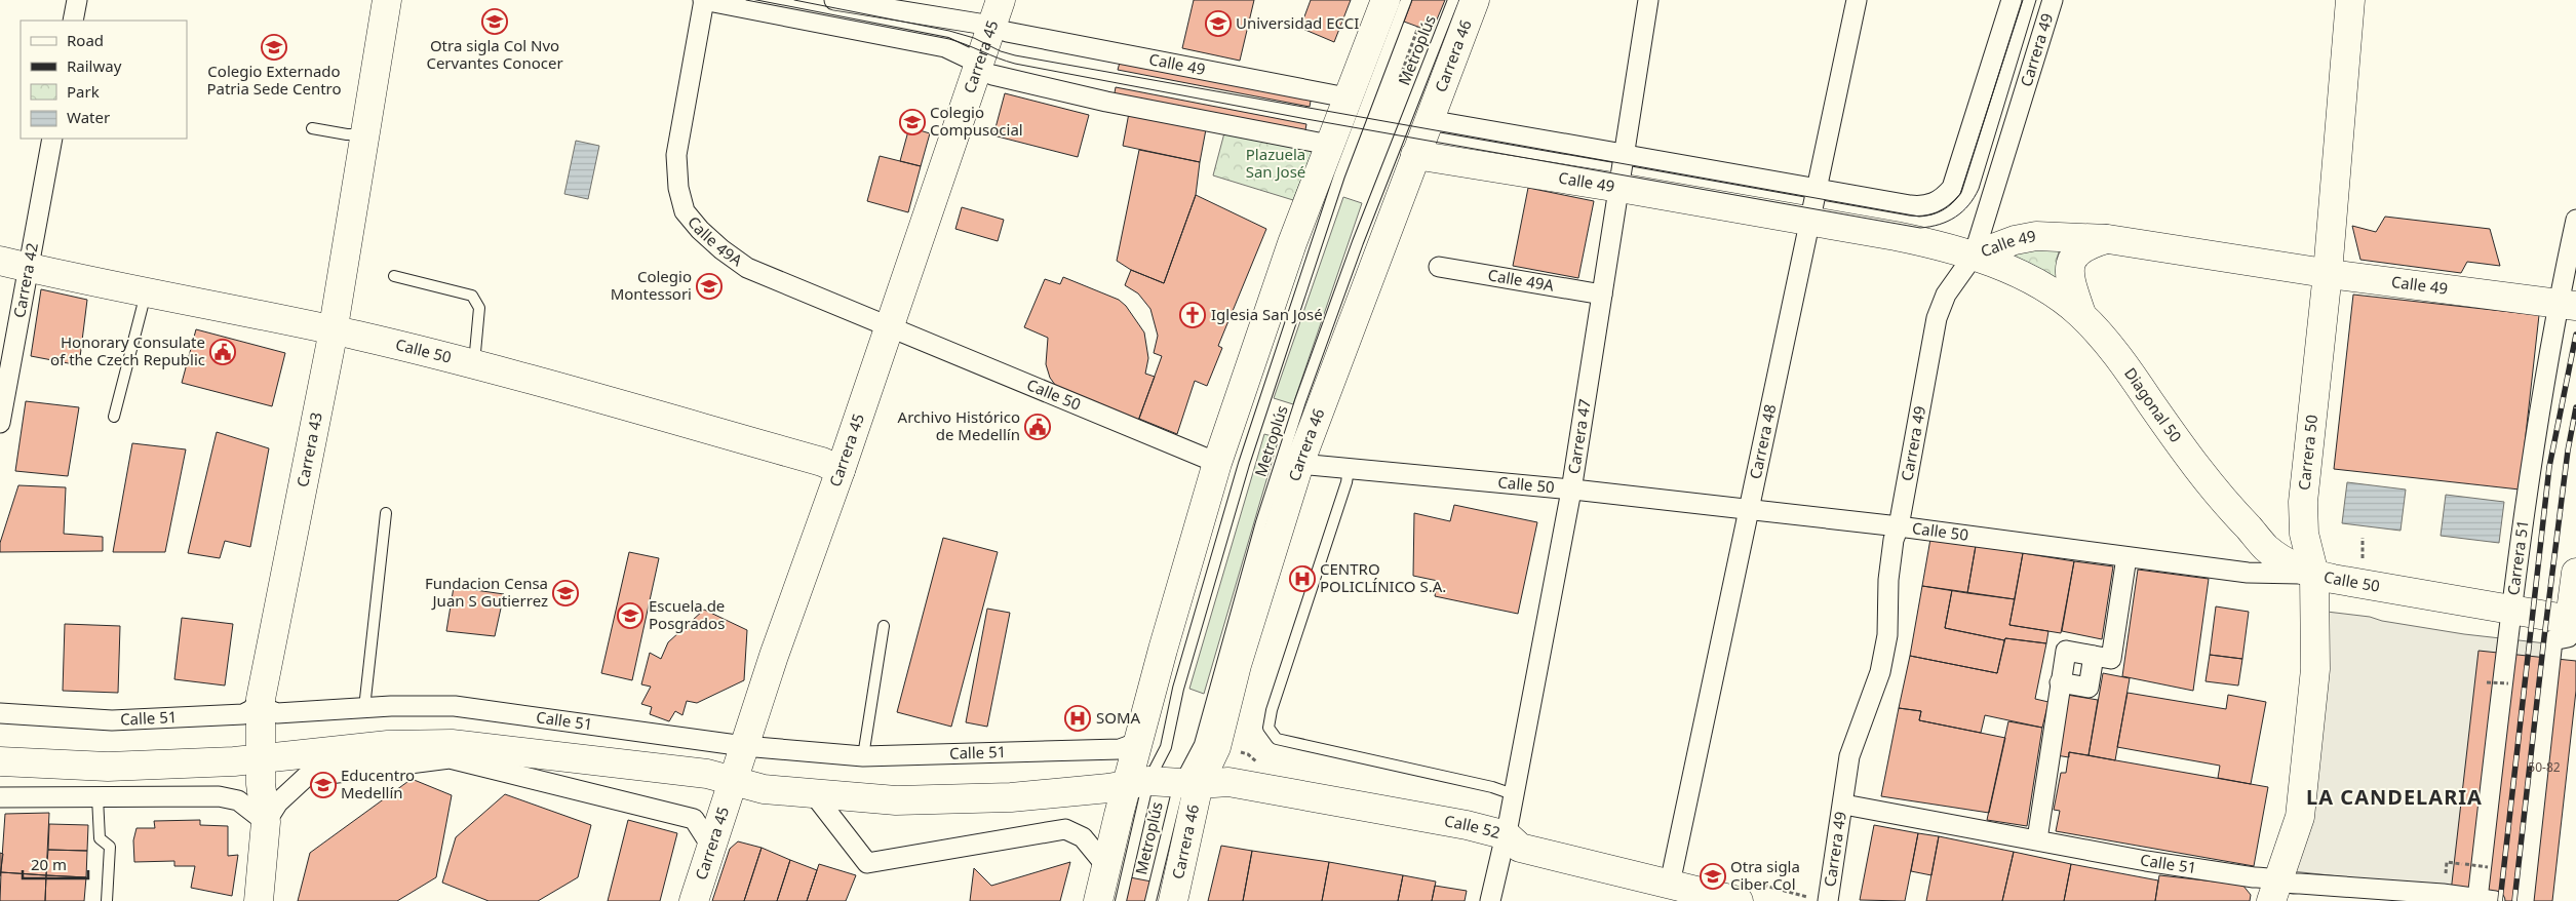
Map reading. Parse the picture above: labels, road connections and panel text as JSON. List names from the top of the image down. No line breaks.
{"streets":{"main road":["Carrera 46","Carrera 45","Calle 49","Calle 50","Diagonal 50","Carrera 43","Carrera 50","Calle 52"],"street":["Carrera 49","Calle 49A","Carrera 42","Carrera 47","Carrera 48","Carrera 51","Calle 51"],"lane":["Metroplús"]},"crossings":[["Metroplús","Carrera 46"],["Metroplús","Calle 52"],["Carrera 49","Calle 49"],["Carrera 49","Calle 50"],["Carrera 49","Diagonal 50"],["Carrera 49","Calle 51"],["Carrera 46","Calle 49"],["Carrera 46","Calle 50"],["Carrera 46","Calle 52"],["Carrera 45","Calle 49A"],["Carrera 45","Calle 50"],["Carrera 45","Calle 51"],["Calle 49","Diagonal 50"],["Calle 49","Carrera 47"],["Calle 49","Carrera 48"],["Calle 49","Carrera 50"],["Calle 49","Carrera 51"],["Calle 49A","Calle 50"],["Calle 49A","Carrera 47"],["Carrera 42","Calle 50"],["Calle 50","Diagonal 50"],["Calle 50","Carrera 47"],["Calle 50","Carrera 48"],["Calle 50","Carrera 43"],["Calle 50","Carrera 50"],["Calle 50","Carrera 51"],["Diagonal 50","Carrera 50"],["Carrera 47","Calle 52"],["Carrera 48","Calle 52"],["Carrera 43","Calle 51"],["Carrera 50","Calle 51"],["Carrera 51","Calle 51"]],"districts":["LA CANDELARIA"],"parks":["Plazuela San José"],"places":{"school or university":["Otra sigla Col Nvo Cervantes Conocer","Universidad ECCI","Colegio Externado Patria Sede Centro","Colegio Compusocial","Colegio Montessori","Fundacion Censa Juan S Gutierrez","Escuela de Posgrados","Educentro Medellín","Otra sigla Ciber Col"],"church":["Iglesia San José"],"public building":["Honorary Consulate of the Czech Republic","Archivo Histórico de Medellín"],"hospital":["CENTRO POLICLÍNICO S.A.","SOMA"]},"house_numbers":["50-82"],"legend":["Road","Railway","Park","Water"],"scale_bar":"20 m"}
